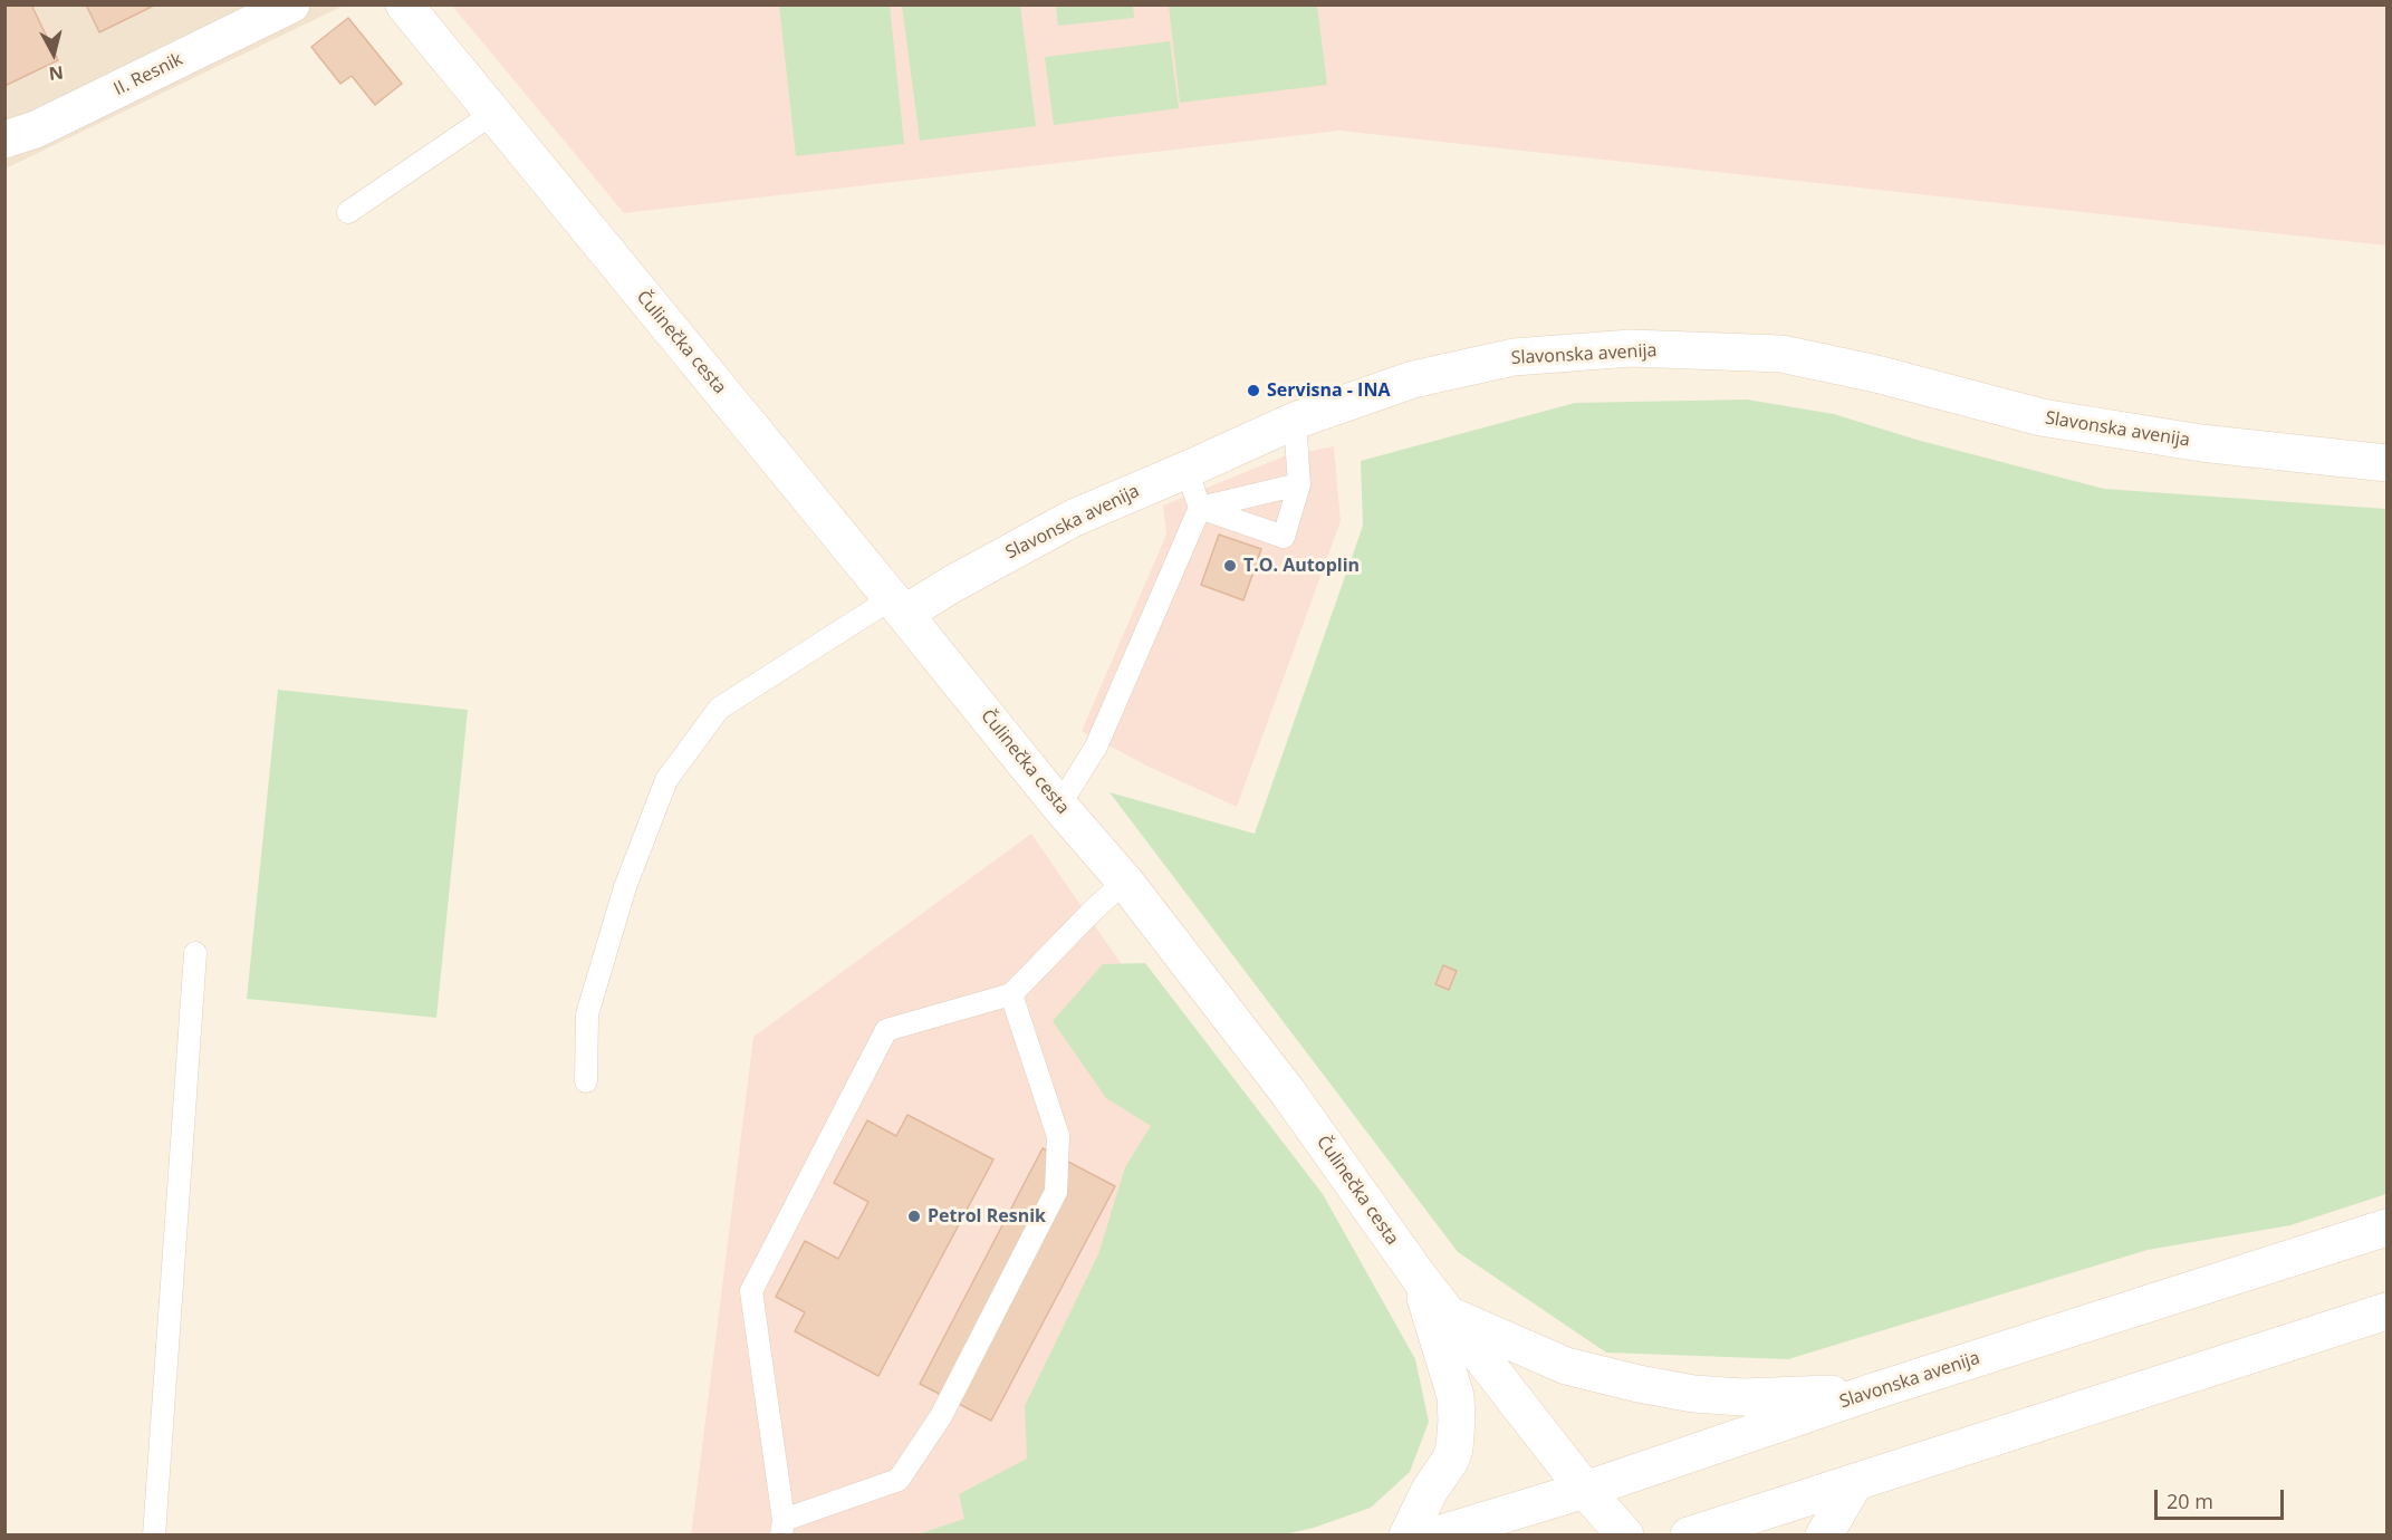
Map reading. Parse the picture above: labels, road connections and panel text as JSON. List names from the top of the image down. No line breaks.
{"streets":{"street":["II. Resnik","Čulinečka cesta","Slavonska avenija"]},"crossings":[["Čulinečka cesta","Slavonska avenija"]],"places":["Servisna - INA","T.O. Autoplin","Petrol Resnik"],"scale_bar":"20 m","north":"bottom"}
